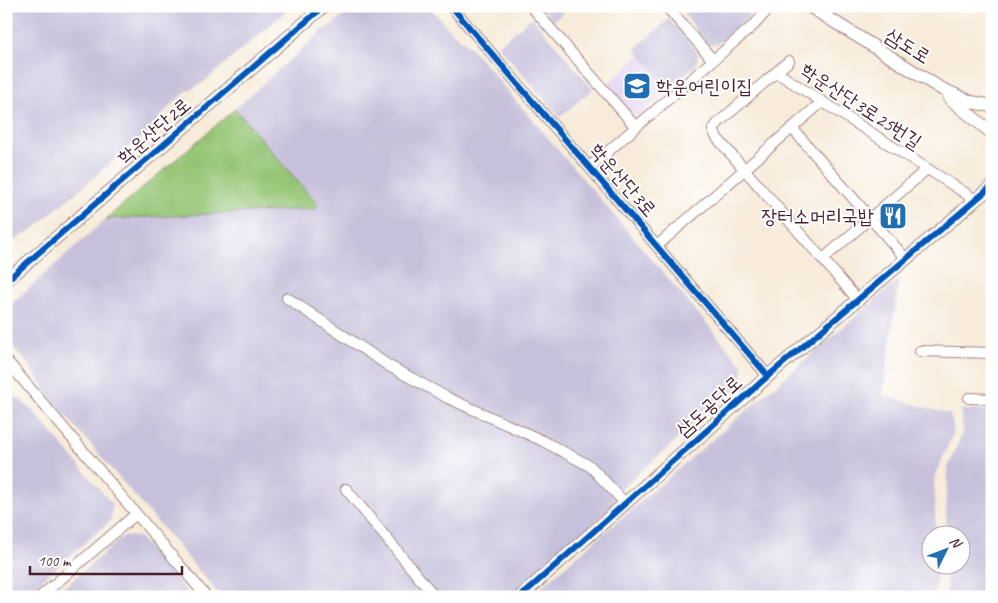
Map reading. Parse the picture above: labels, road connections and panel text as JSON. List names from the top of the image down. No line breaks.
{"streets":{"street":["삼도로","학운산단3로25번길","학운산단2로","학운산단3로","삼도공단로"]},"crossings":[["학운산단3로25번길","삼도공단로"],["학운산단3로","삼도공단로"]],"places":{"school or university":["학운어린이집"],"restaurant":["장터소머리국밥"]},"scale_bar":"100 m","north":"top right"}
